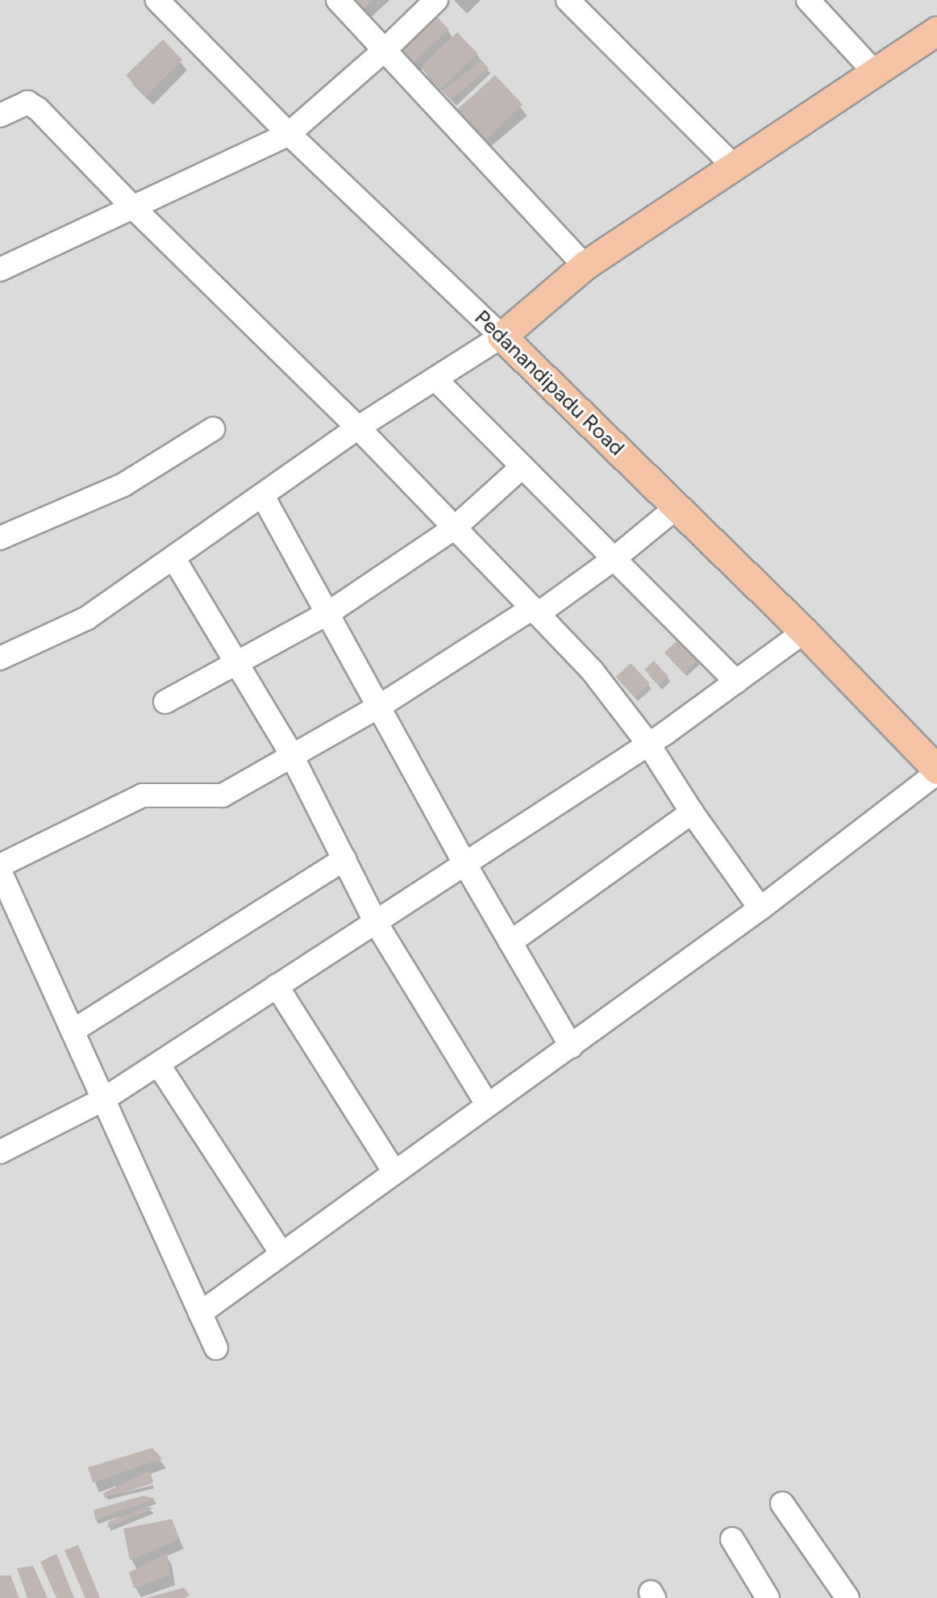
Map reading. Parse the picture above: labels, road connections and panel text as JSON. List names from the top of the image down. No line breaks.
{"streets":{"main road":["Pedanandipadu Road"]}}
